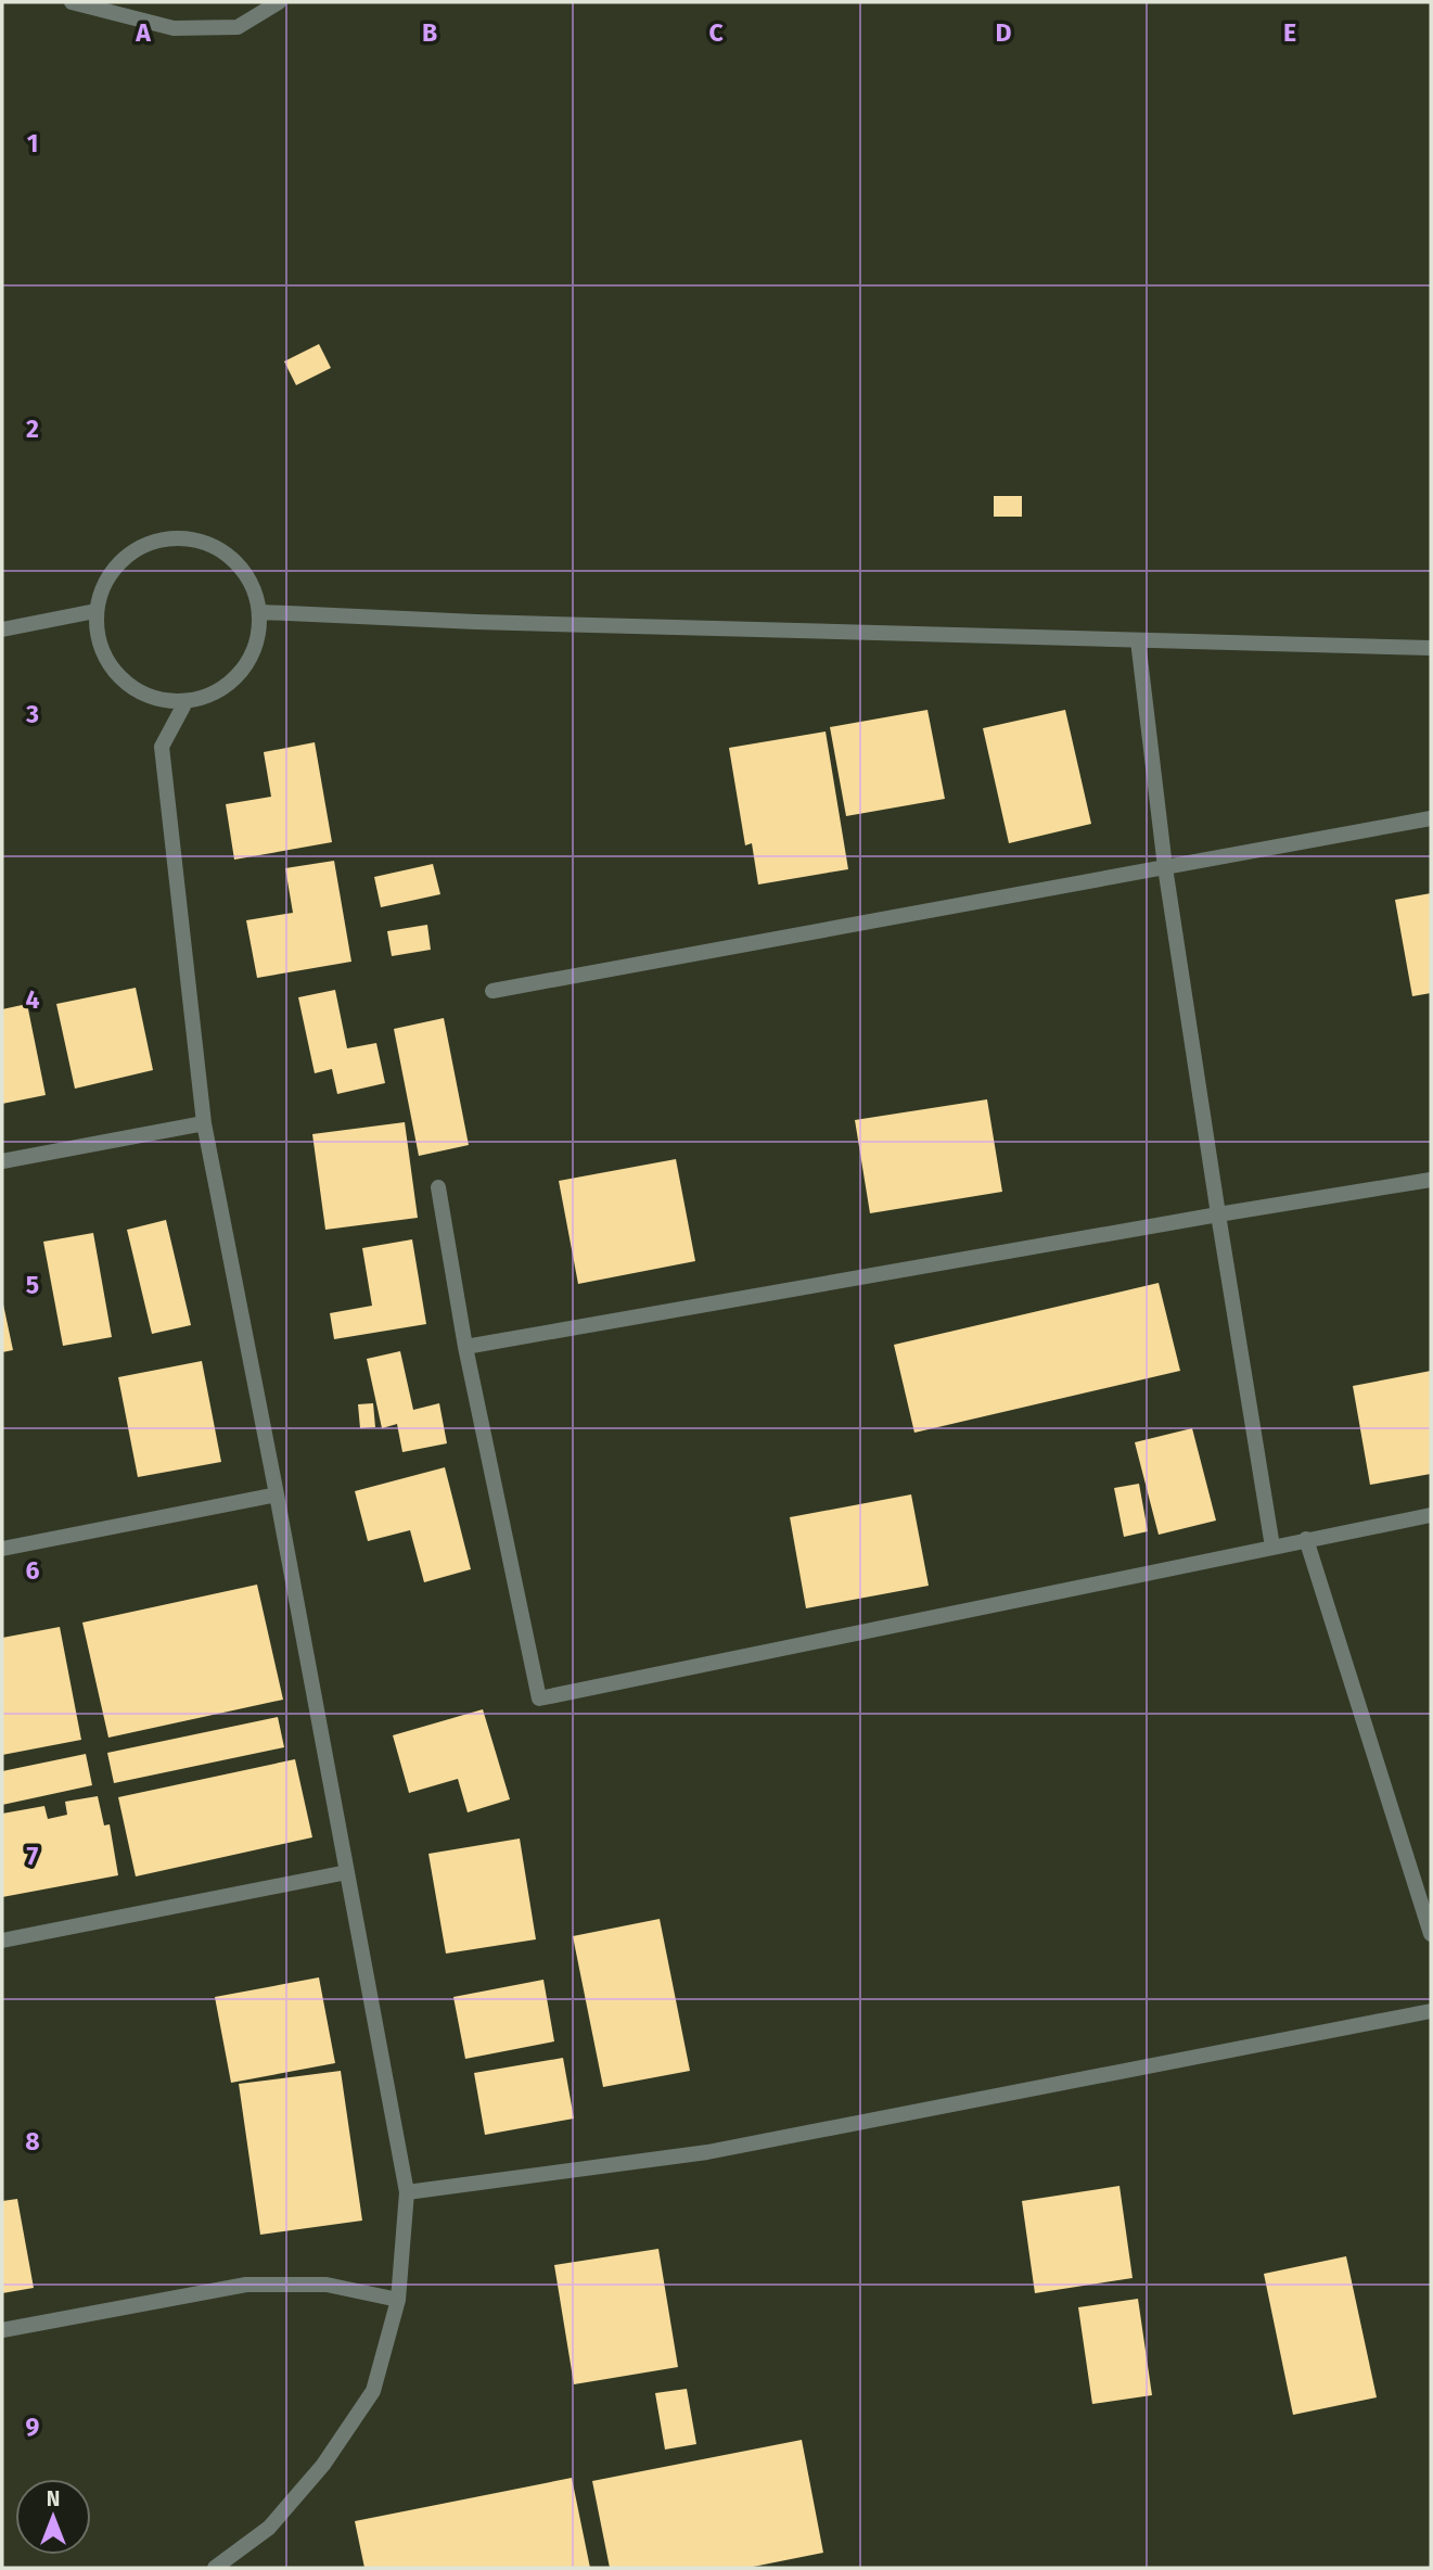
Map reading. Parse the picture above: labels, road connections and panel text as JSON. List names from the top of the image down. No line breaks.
{"north":"top","grid":{"columns":["A","B","C","D","E"],"rows":["1","2","3","4","5","6","7","8","9"]}}
